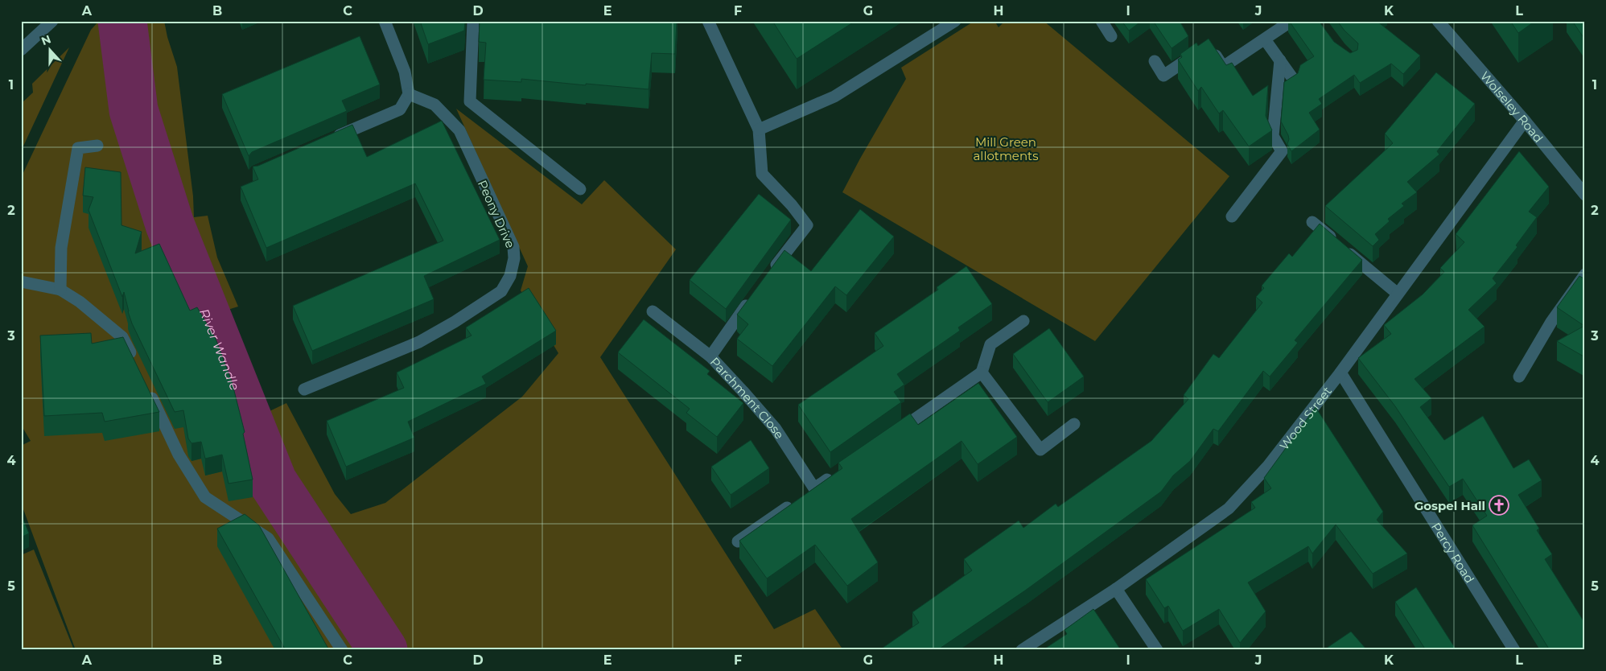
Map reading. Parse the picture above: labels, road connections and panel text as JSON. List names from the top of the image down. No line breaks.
{"streets":{"street":["Wolseley Road","Peony Drive","Parchment Close","Wood Street","Percy Road"]},"crossings":[["Wolseley Road","Wood Street"],["Wood Street","Percy Road"]],"water":["River Wandle"],"parks":["Mill Green allotments"],"places":{"church":["Gospel Hall"]},"north":"top","grid":{"columns":["A","B","C","D","E","F","G","H","I","J","K","L"],"rows":["1","2","3","4","5"]}}
